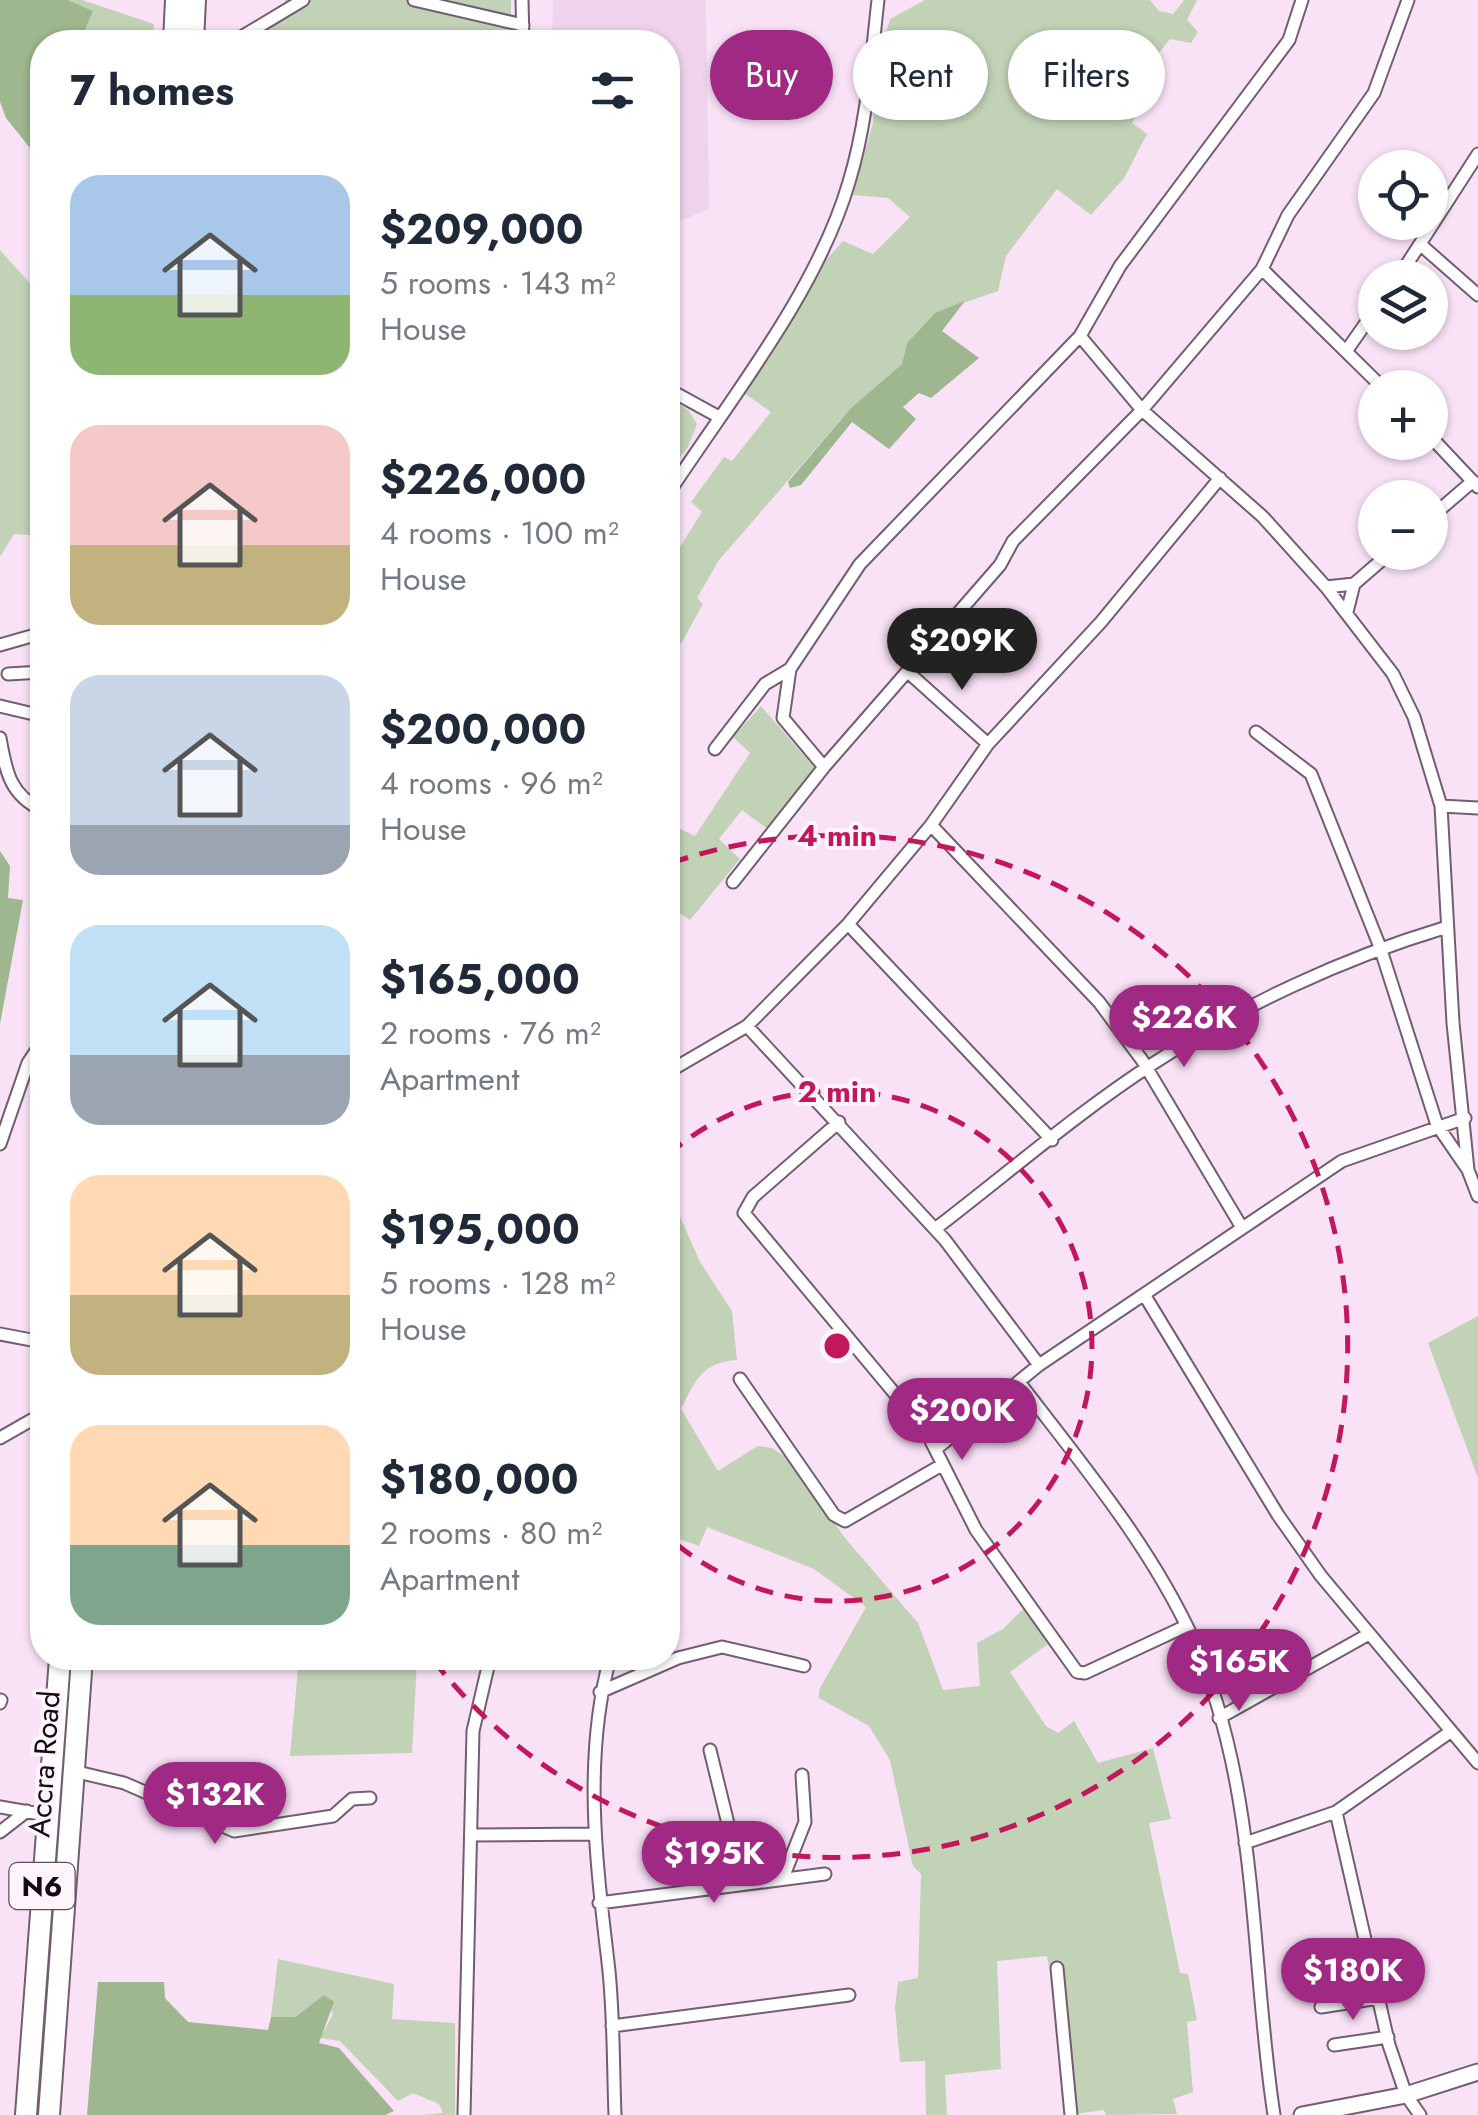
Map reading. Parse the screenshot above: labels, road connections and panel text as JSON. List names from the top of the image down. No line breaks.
{"streets":{"highway":["Accra Road","N6"]},"page":{"chip":["Buy","Rent","Filters"],"heading":"7 homes","map_buttons":["+","−"],"list":[{"name":"$209,000","note":"5 rooms · 143 m² · House"},{"name":"$226,000","note":"4 rooms · 100 m² · House"},{"name":"$200,000","note":"4 rooms · 96 m² · House"},{"name":"$165,000","note":"2 rooms · 76 m² · Apartment"},{"name":"$195,000","note":"5 rooms · 128 m² · House"},{"name":"$180,000","note":"2 rooms · 80 m² · Apartment"}],"price":["$209K","$226K","$200K","$165K","$132K","$195K","$180K"]},"rings":["4 min","2 min"]}
